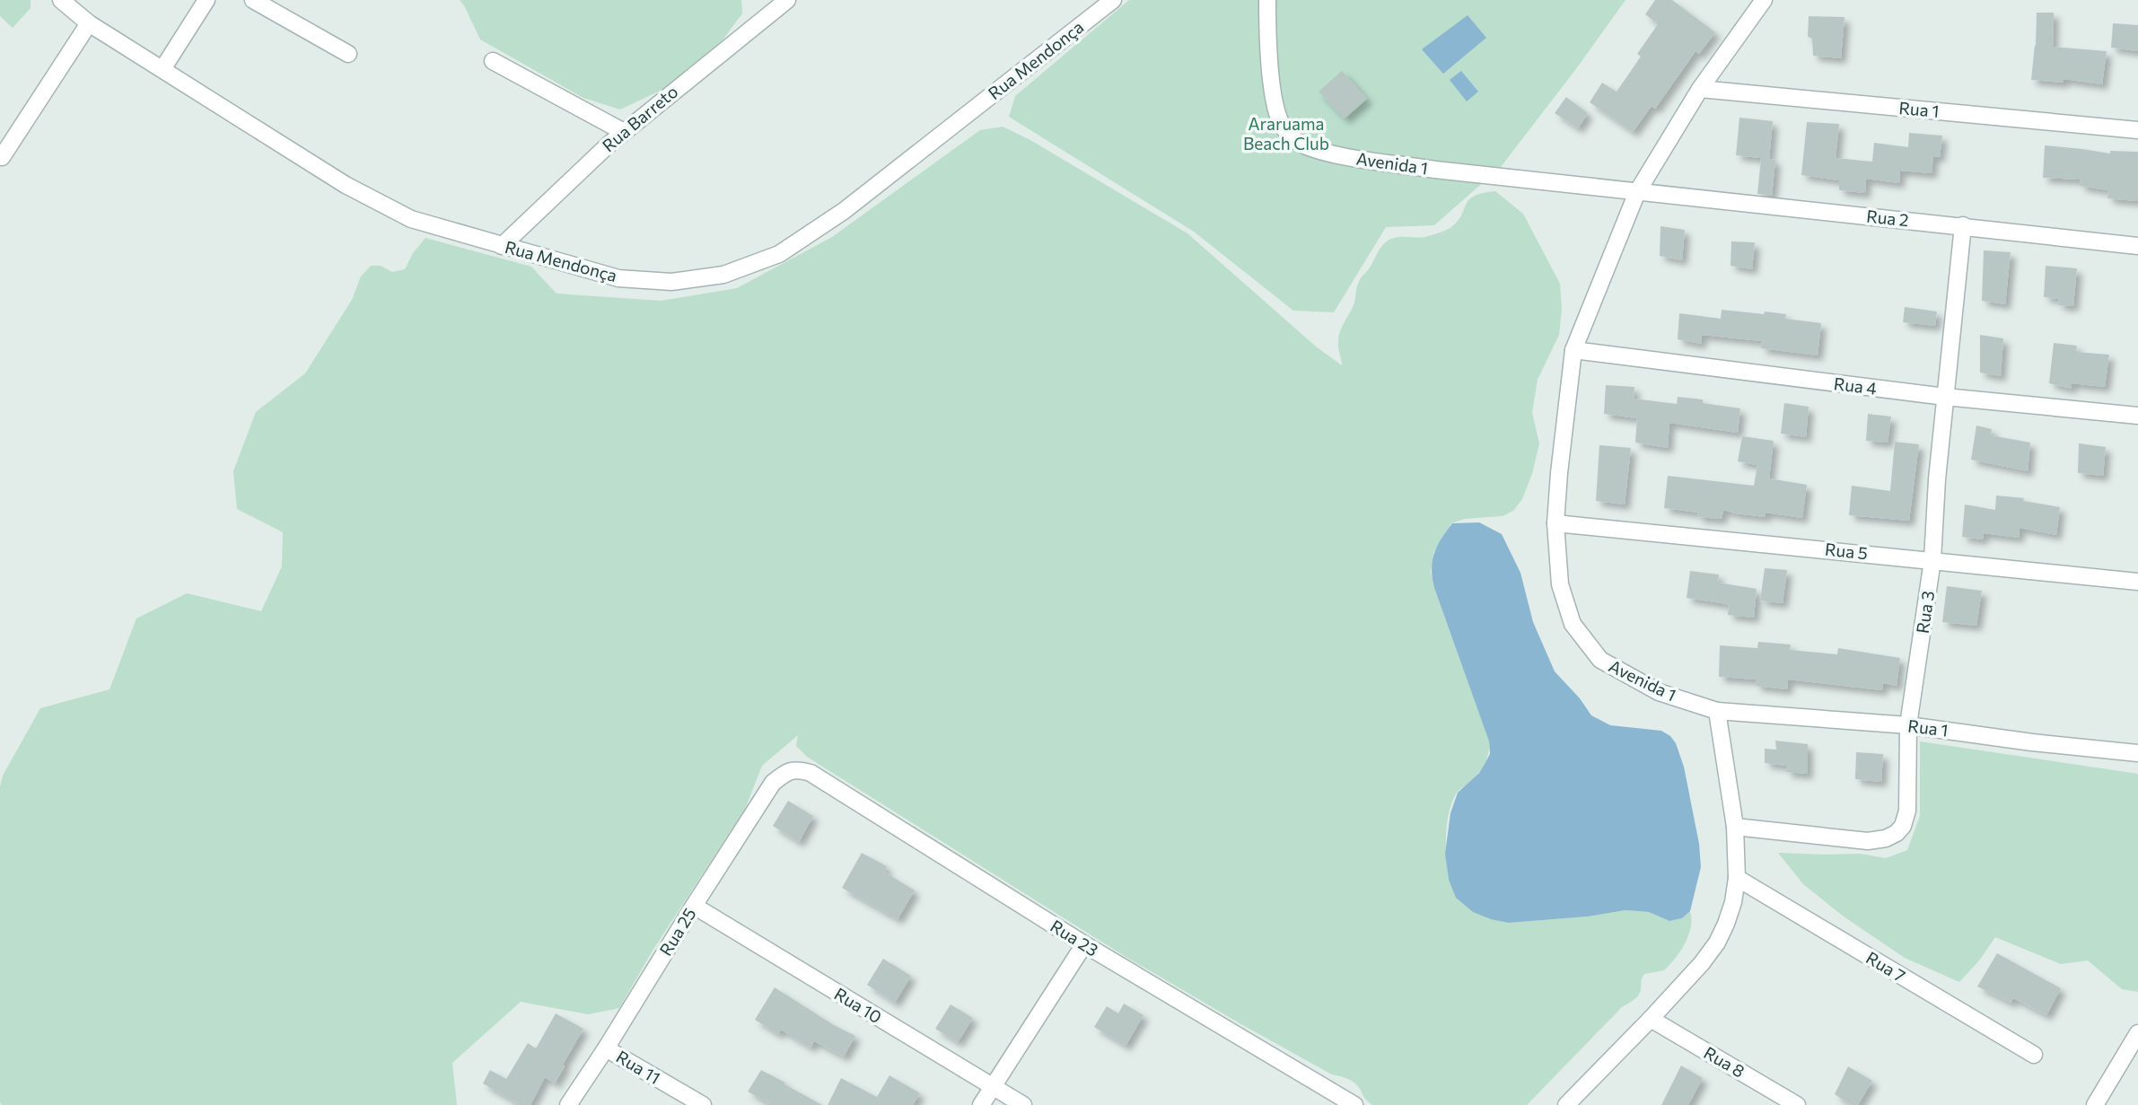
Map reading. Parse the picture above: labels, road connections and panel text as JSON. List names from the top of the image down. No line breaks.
{"streets":{"street":["Rua Mendonça","Rua 1","Rua Barreto","Avenida 1","Rua 2","Rua 4","Rua 5","Rua 3","Rua 25","Rua 23","Rua 7","Rua 10","Rua 8","Rua 11"]},"crossings":[["Rua Mendonça","Rua Barreto"],["Rua 1","Avenida 1"],["Rua 1","Rua 3"],["Avenida 1","Rua 2"],["Avenida 1","Rua 4"],["Avenida 1","Rua 5"],["Rua 2","Rua 3"],["Rua 4","Rua 3"],["Rua 5","Rua 3"],["Rua 25","Rua 23"],["Rua 25","Rua 10"],["Rua 25","Rua 11"]],"parks":["Araruama Beach Club"]}
